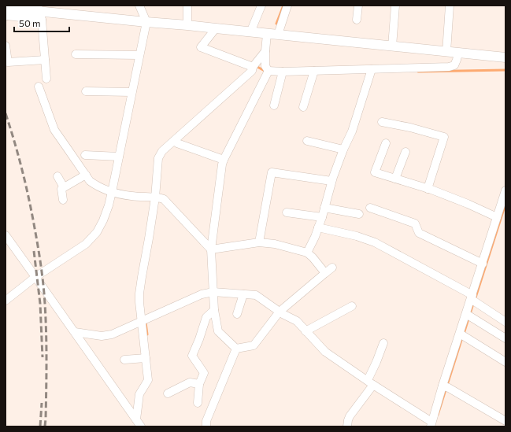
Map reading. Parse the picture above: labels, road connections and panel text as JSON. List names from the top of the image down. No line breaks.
{"scale_bar":"50 m"}
